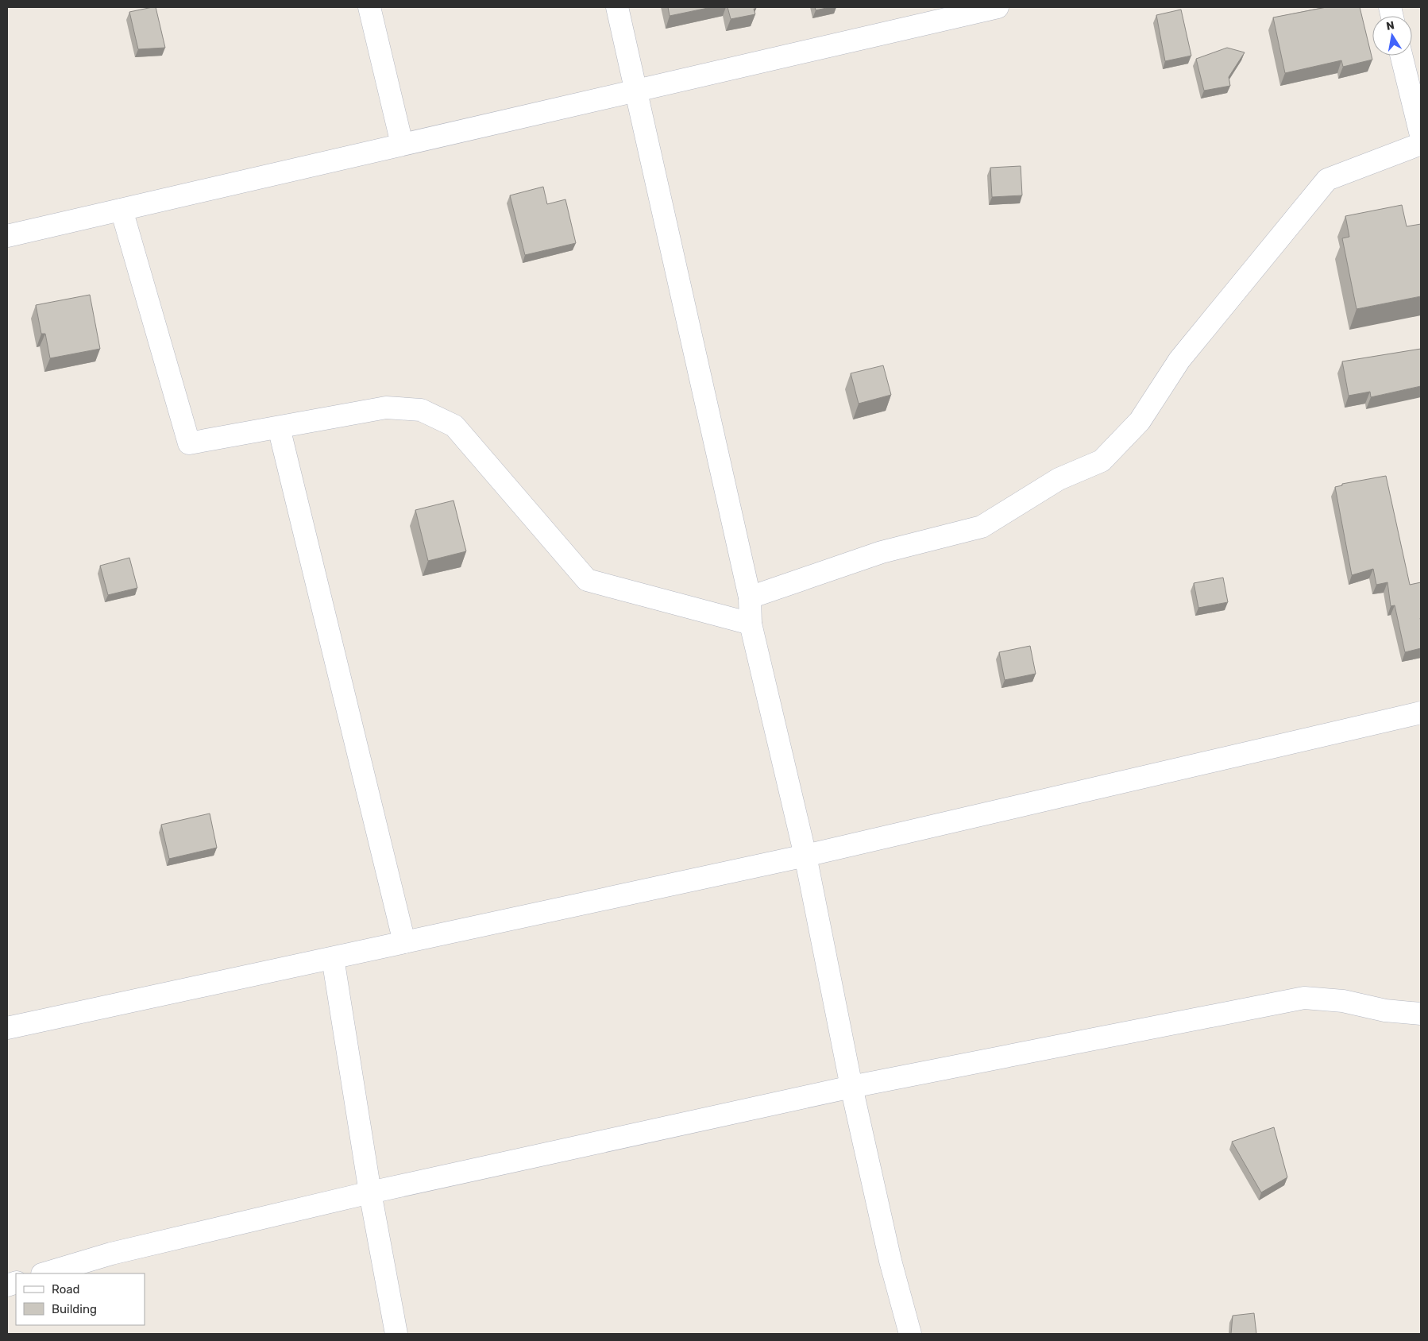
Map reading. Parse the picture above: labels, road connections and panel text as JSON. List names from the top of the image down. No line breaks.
{"legend":["Road","Building"],"north":"top"}
